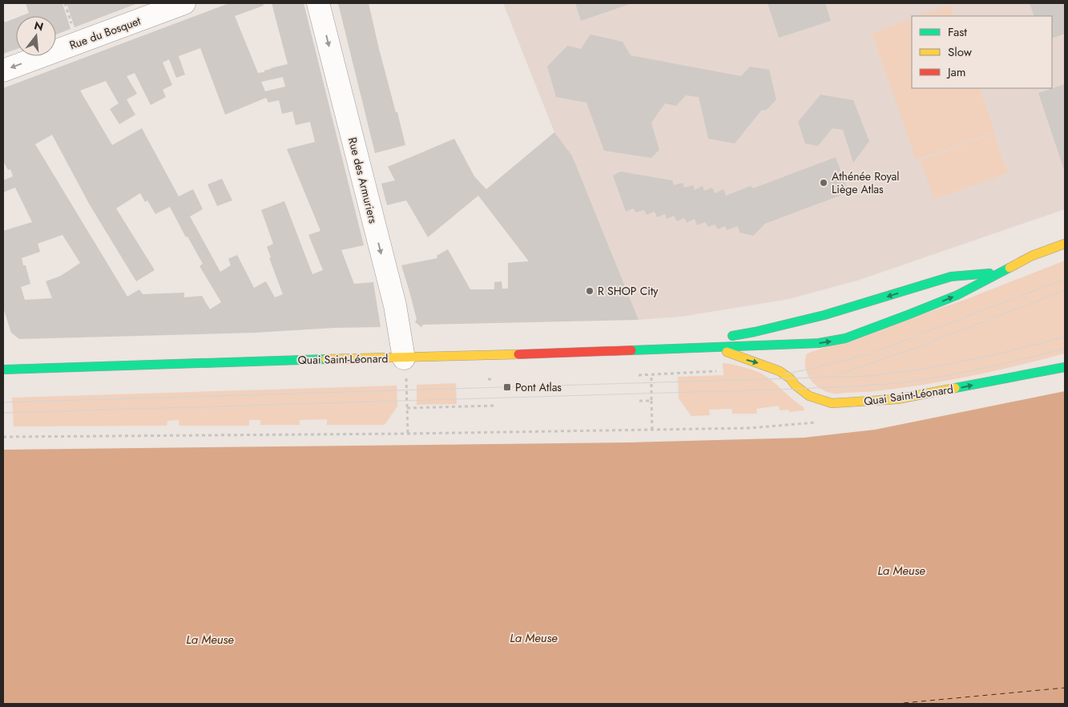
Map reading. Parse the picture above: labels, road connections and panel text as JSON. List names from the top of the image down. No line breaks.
{"streets":{"main road":["Quai Saint-Léonard"],"street":["Rue du Bosquet","Rue des Armuriers"]},"crossings":[["Rue des Armuriers","Quai Saint-Léonard"]],"one_way":["Rue du Bosquet","Rue des Armuriers"],"water":["La Meuse"],"places":{"other":["Athénée Royal Liège Atlas","R SHOP City"],"transit":["Pont Atlas"]},"legend":["Fast","Slow","Jam"],"north":"top"}
